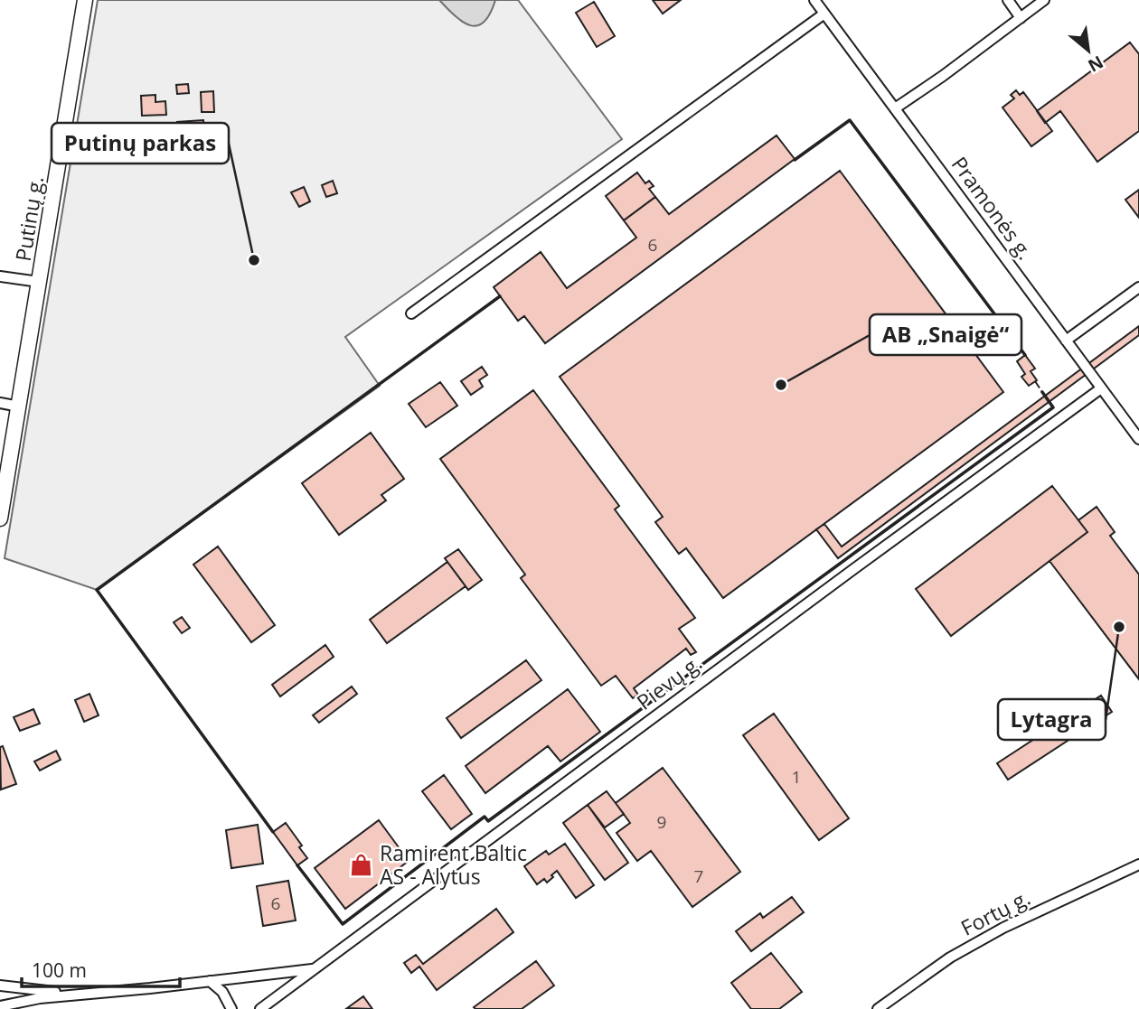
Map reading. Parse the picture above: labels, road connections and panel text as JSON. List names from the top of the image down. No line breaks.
{"streets":{"main road":["Putinų g."],"street":["Pramonės g.","Pievų g.","Fortų g."]},"crossings":[["Pramonės g.","Pievų g."]],"places":{"other":["Putinų parkas","AB „Snaigė“","Lytagra"],"shop":["Ramirent Baltic AS - Alytus"]},"house_numbers":["6","1","9","7","6"],"scale_bar":"100 m","north":"bottom right"}
